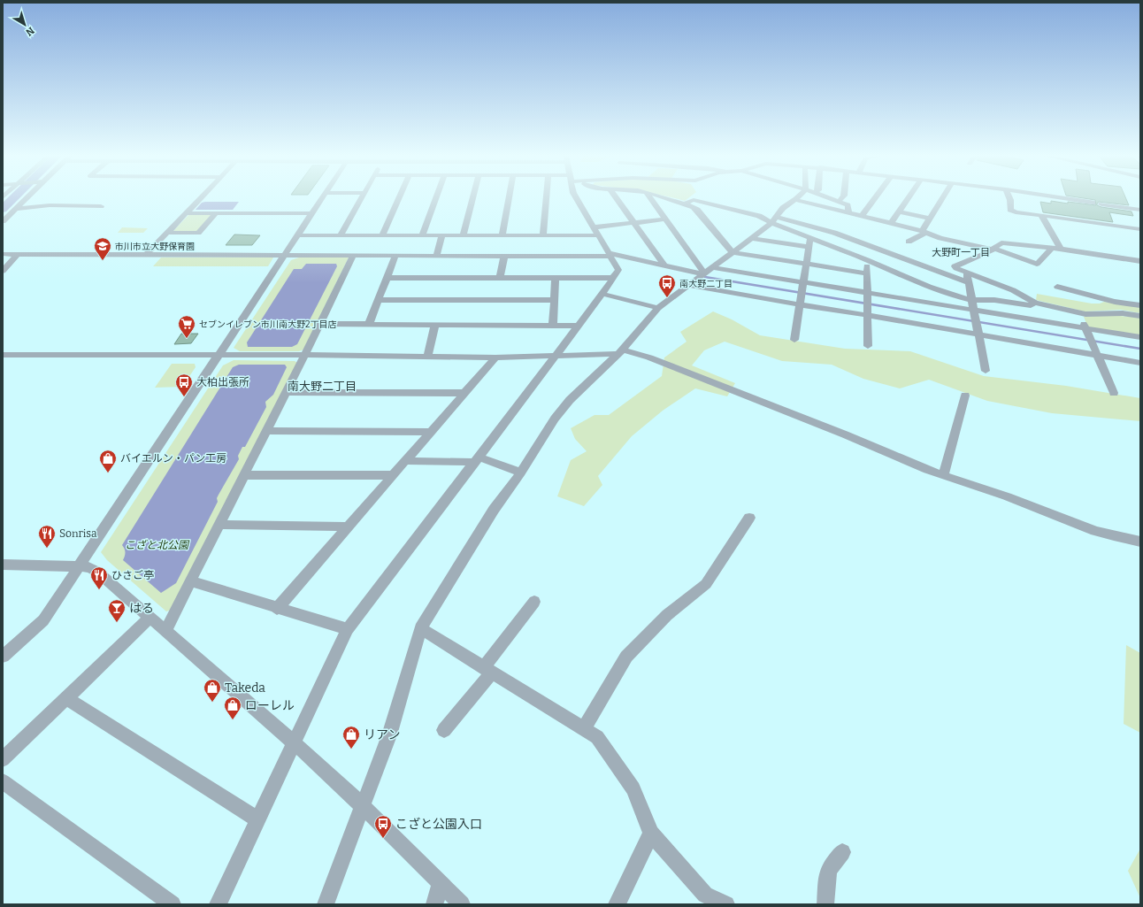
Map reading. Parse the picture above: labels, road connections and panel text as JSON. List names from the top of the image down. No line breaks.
{"districts":["大野町一丁目","南大野二丁目"],"parks":["こざと北公園"],"places":{"school or university":["市川市立大野保育園"],"bus stop":["南大野二丁目","大柏出張所","こざと公園入口"],"supermarket":["セブンイレブン市川南大野2丁目店"],"shop":["バイエルン・パン工房","Takeda","ローレル","リアン"],"restaurant":["Sonrisa","ひさご亭"],"bar":["はる"]},"north":"bottom right"}
